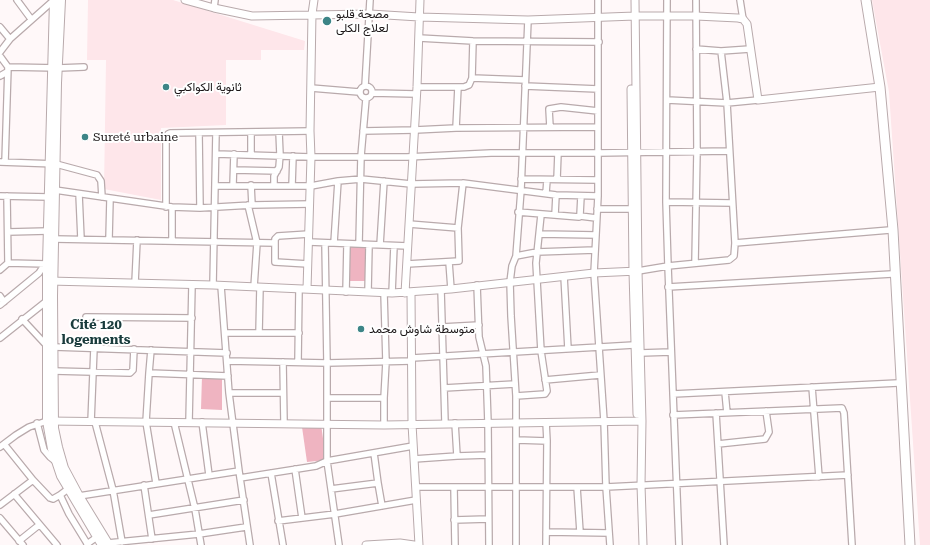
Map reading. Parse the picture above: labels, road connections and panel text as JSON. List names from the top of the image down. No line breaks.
{"districts":["Cité 120 logements"],"places":["مصحة قلبو لعلاج الكلى","ثانوية الكواكبي","Sureté urbaine","متوسطة شاوش محمد"]}
